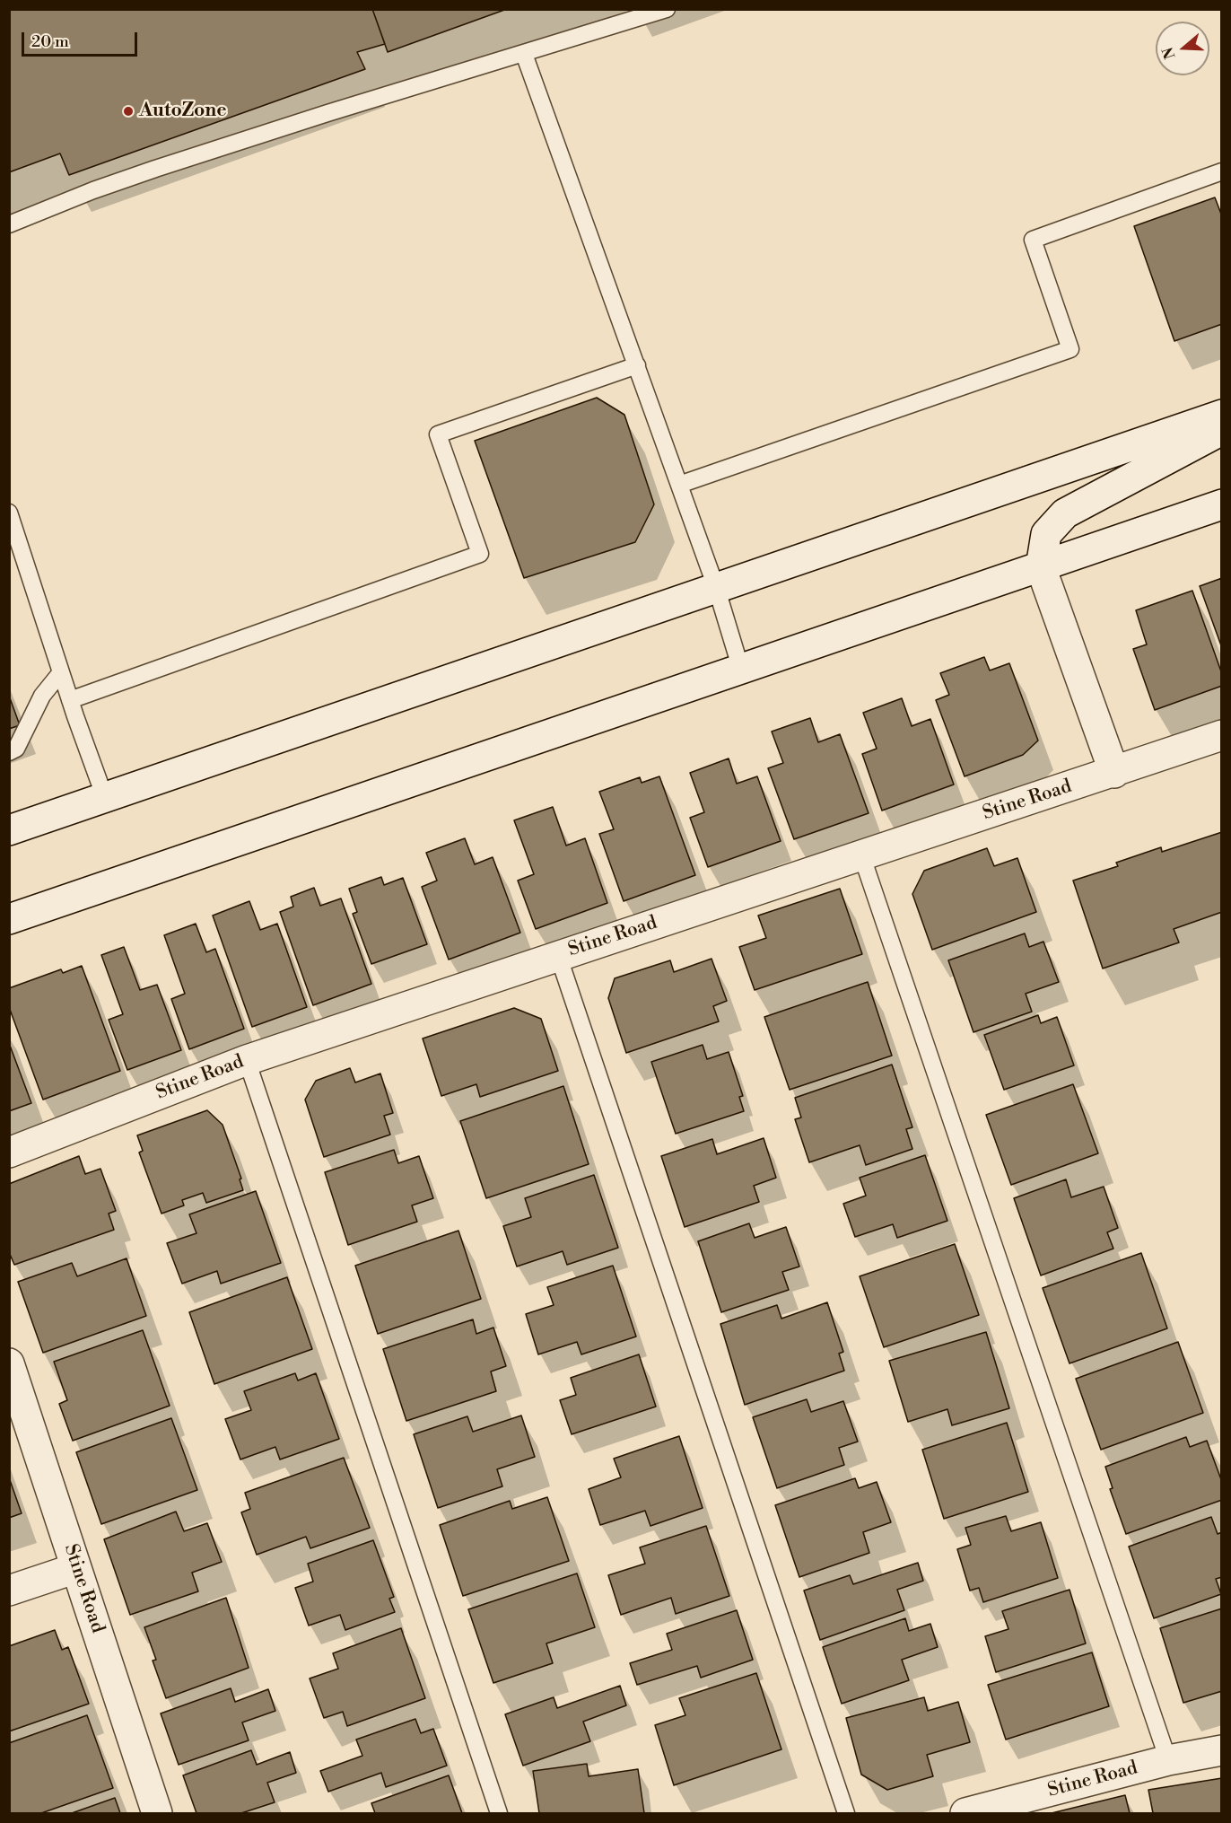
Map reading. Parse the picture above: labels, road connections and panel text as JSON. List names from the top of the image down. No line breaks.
{"streets":{"main road":["Stine Road"]},"places":["AutoZone"],"scale_bar":"20 m","north":"left"}
